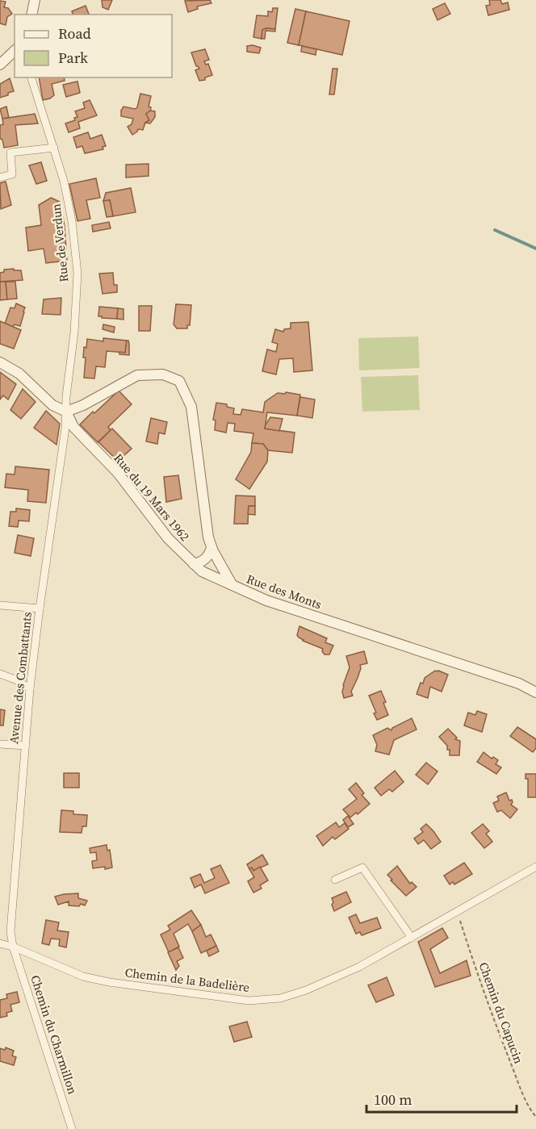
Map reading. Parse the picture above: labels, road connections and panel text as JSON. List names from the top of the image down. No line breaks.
{"streets":{"street":["Rue de Verdun","Rue du 19 Mars 1962","Rue des Monts","Avenue des Combattants","Chemin de la Badelière","Chemin du Charmillon"],"path":["Chemin du Capucin"]},"crossings":[["Rue de Verdun","Rue du 19 Mars 1962"],["Rue de Verdun","Rue des Monts"],["Rue de Verdun","Avenue des Combattants"],["Rue du 19 Mars 1962","Rue des Monts"],["Rue du 19 Mars 1962","Avenue des Combattants"],["Rue des Monts","Avenue des Combattants"],["Avenue des Combattants","Chemin de la Badelière"],["Avenue des Combattants","Chemin du Charmillon"],["Chemin de la Badelière","Chemin du Capucin"],["Chemin de la Badelière","Chemin du Charmillon"]],"legend":["Road","Park"],"scale_bar":"100 m"}
